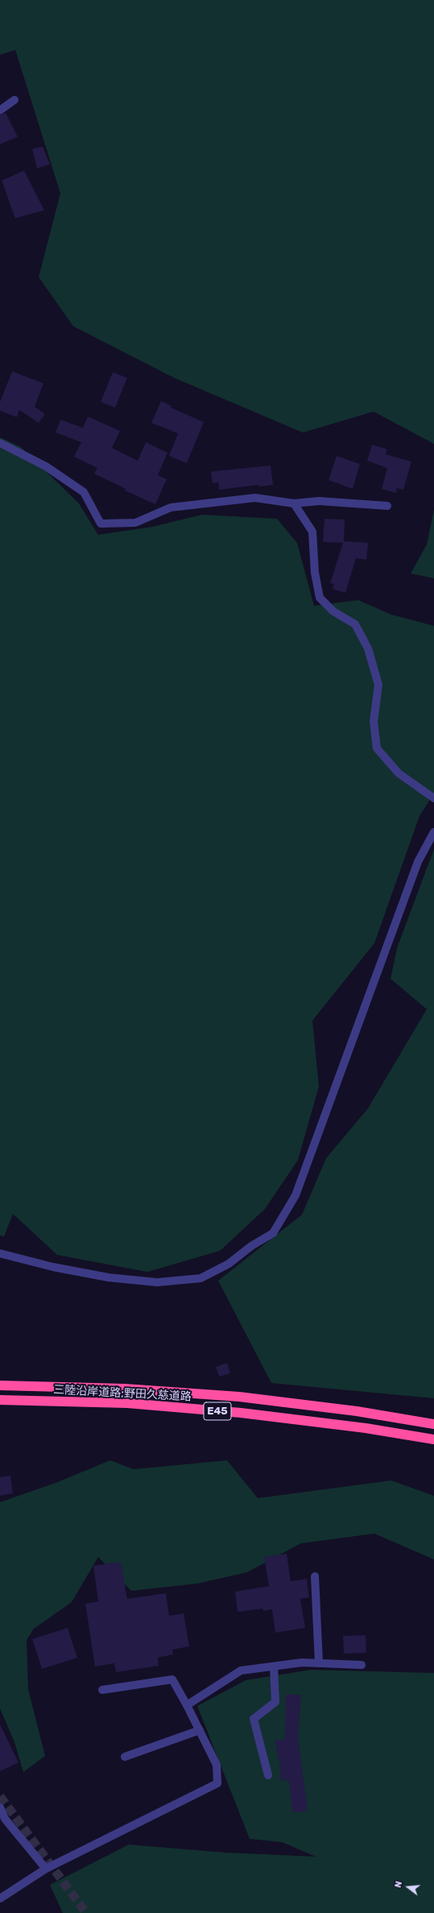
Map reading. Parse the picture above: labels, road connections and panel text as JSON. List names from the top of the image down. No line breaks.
{"streets":{"highway":["三陸沿岸道路;野田久慈道路","E45"]},"north":"left"}
